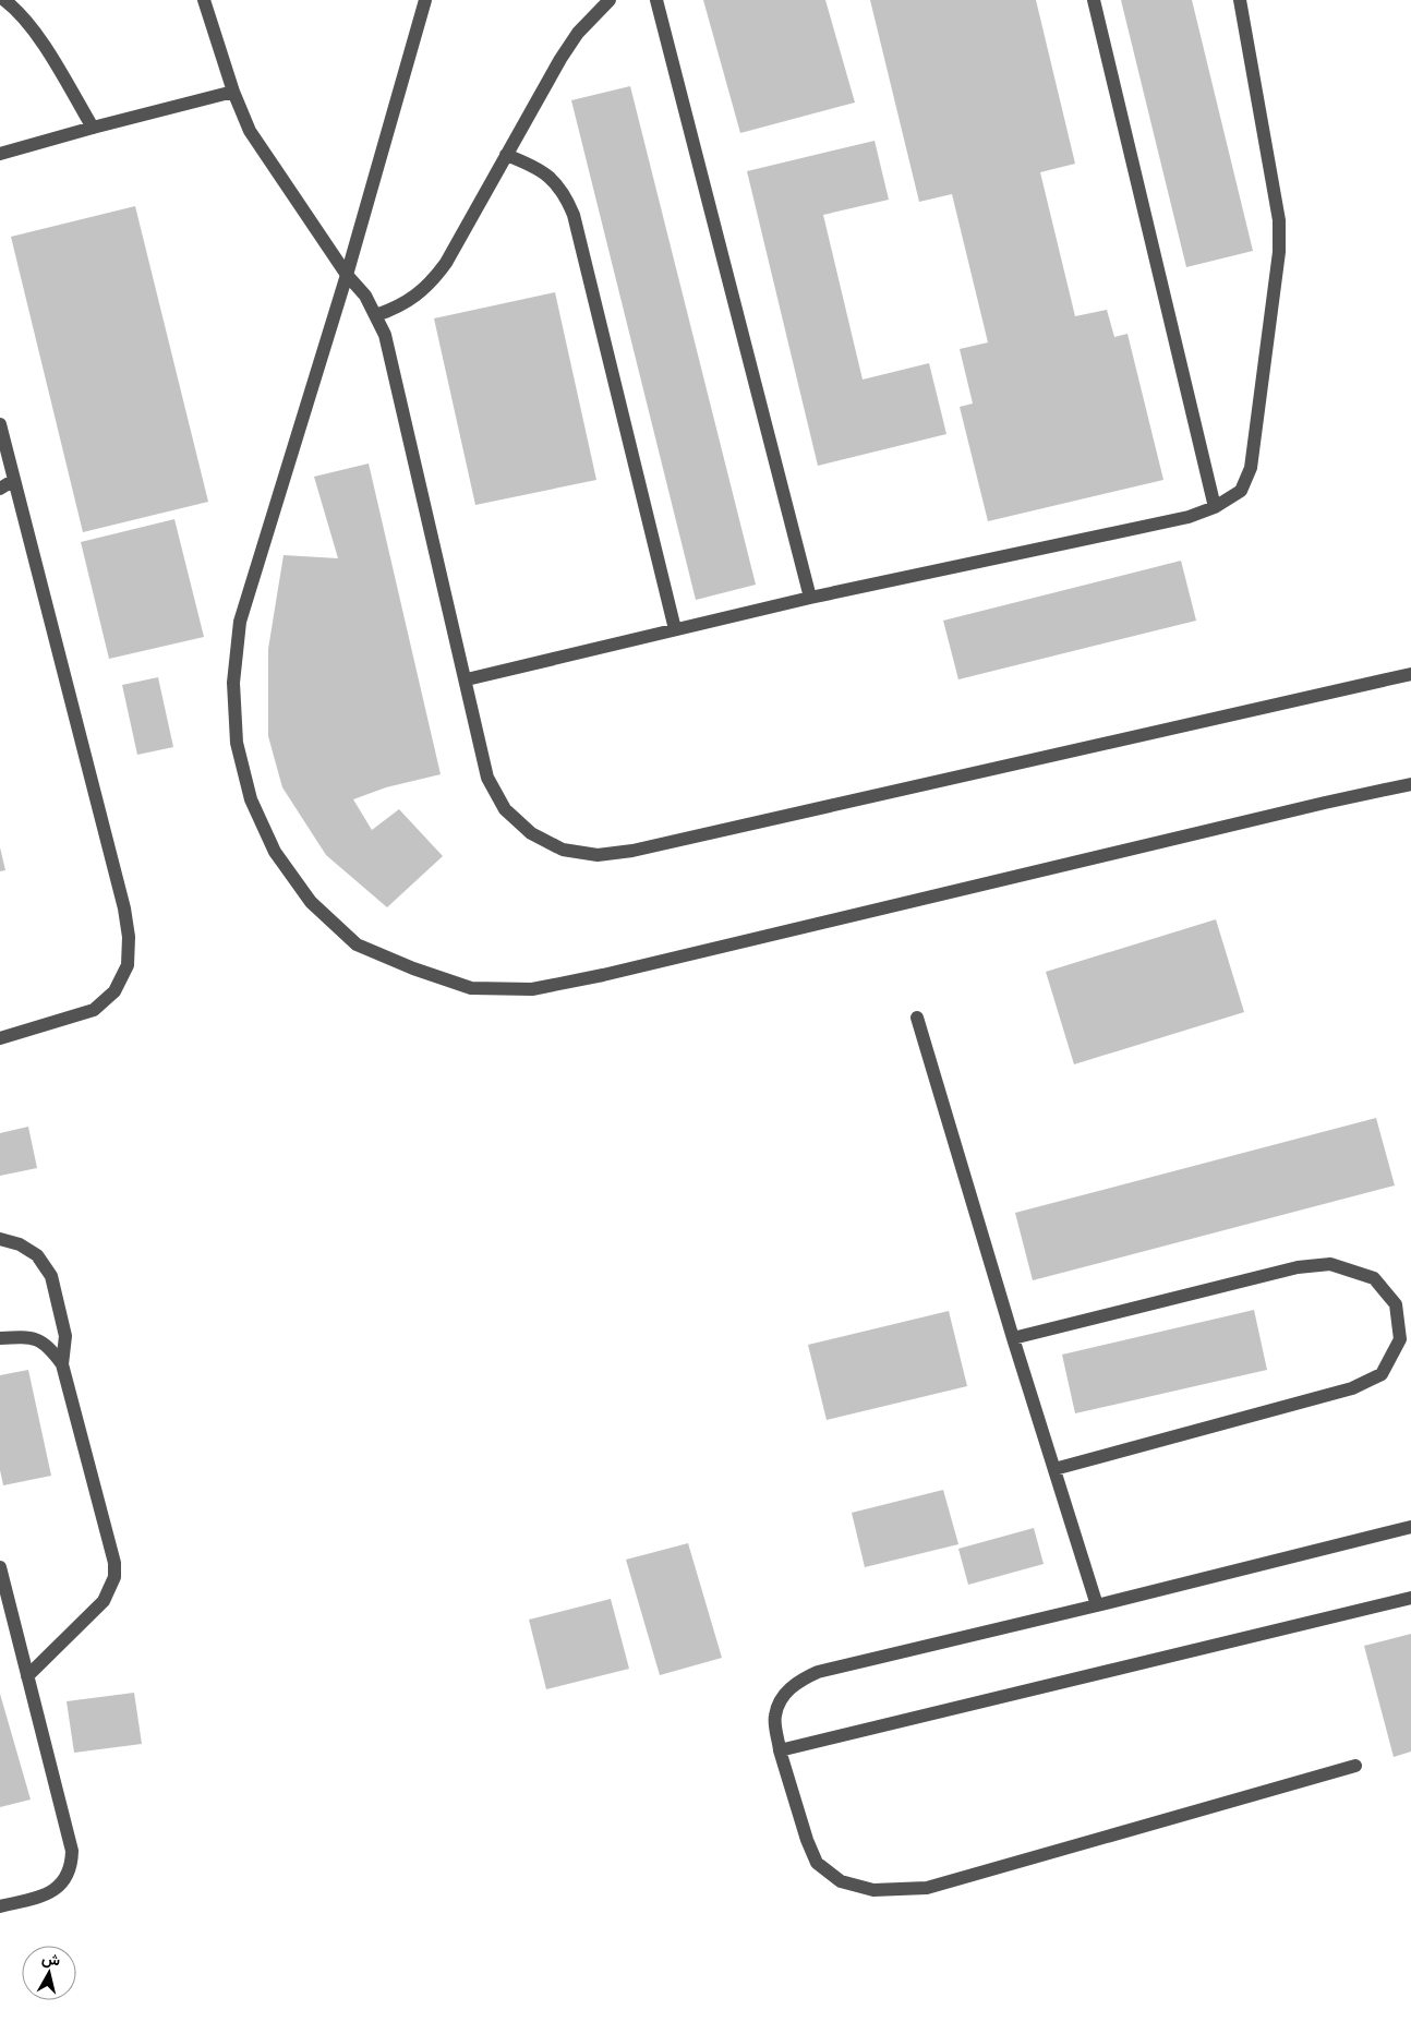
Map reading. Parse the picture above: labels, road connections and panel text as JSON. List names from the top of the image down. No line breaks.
{"north":"top"}
